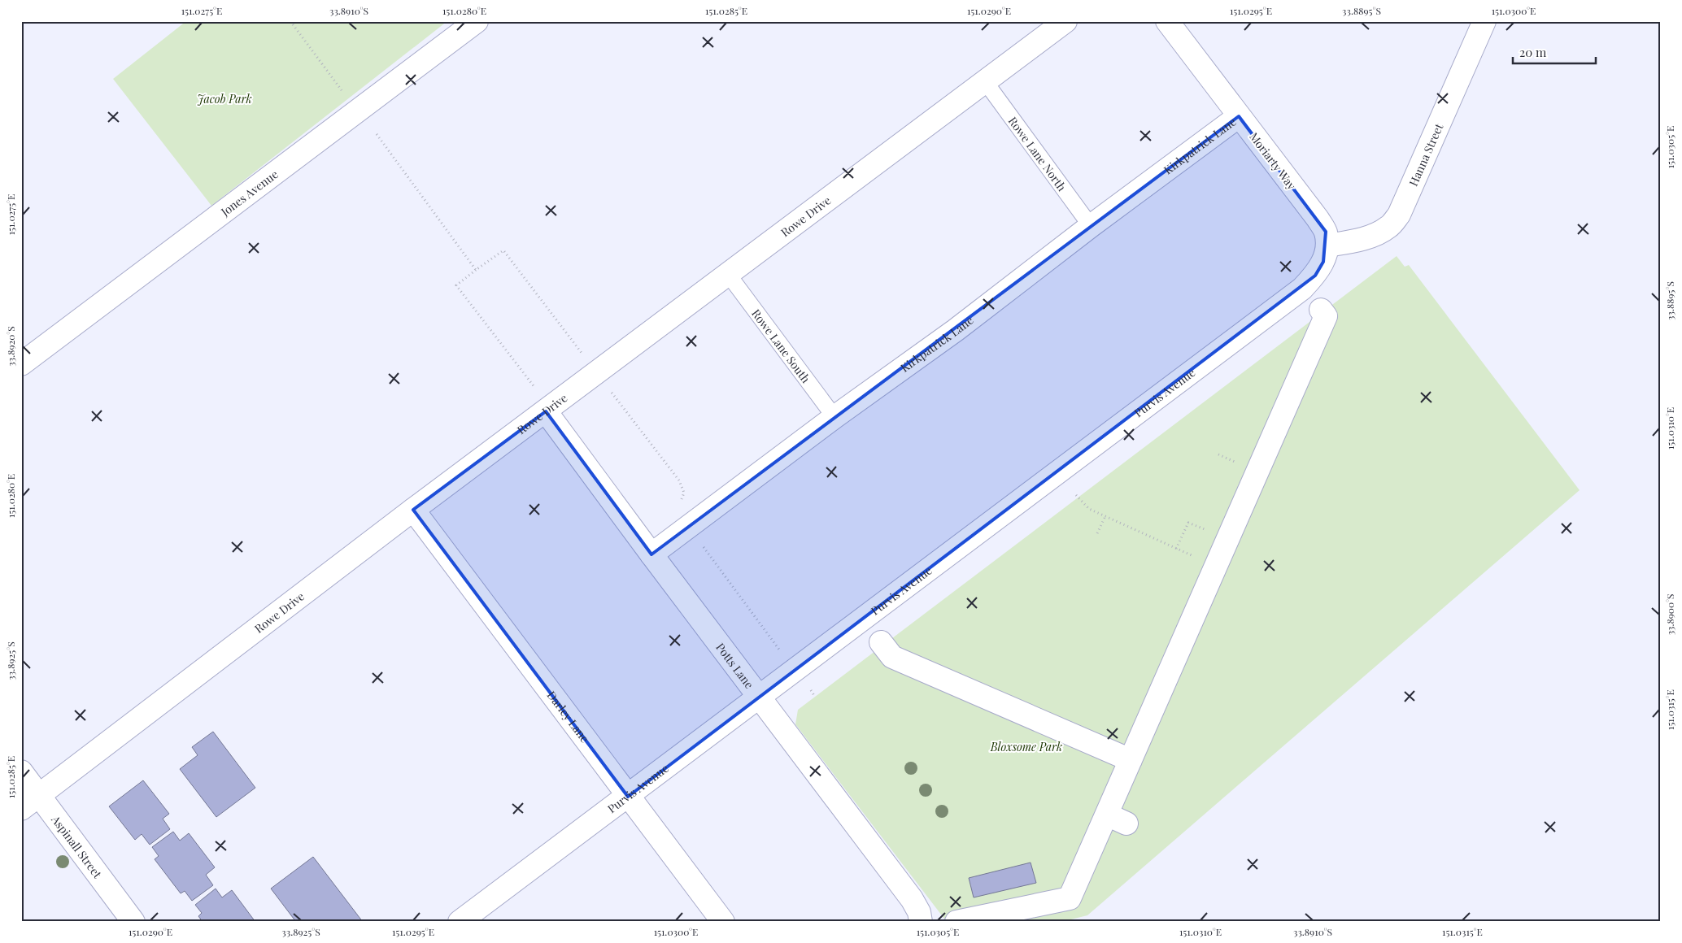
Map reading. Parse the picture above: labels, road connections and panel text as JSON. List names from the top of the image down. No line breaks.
{"streets":{"street":["Kirkpatrick Lane","Hanna Street","Moriarty Way","Jones Avenue","Rowe Drive","Purvis Avenue","Potts Lane","Darley Lane","Aspinall Street"],"lane":["Rowe Lane North","Rowe Lane South"]},"crossings":[["Kirkpatrick Lane","Rowe Lane North"],["Kirkpatrick Lane","Moriarty Way"],["Kirkpatrick Lane","Rowe Lane South"],["Kirkpatrick Lane","Potts Lane"],["Rowe Lane North","Rowe Drive"],["Hanna Street","Moriarty Way"],["Hanna Street","Purvis Avenue"],["Moriarty Way","Purvis Avenue"],["Rowe Drive","Rowe Lane South"],["Rowe Drive","Potts Lane"],["Rowe Drive","Darley Lane"],["Rowe Drive","Aspinall Street"],["Purvis Avenue","Potts Lane"],["Purvis Avenue","Darley Lane"]],"parks":["Jacob Park","Bloxsome Park"],"scale_bar":"20 m","coordinates":["151.0275°E","33.8910°S","151.0280°E","151.0285°E","151.0290°E","151.0295°E","33.8895°S","151.0300°E","151.0305°E","33.8920°S","151.0310°E","33.8900°S","33.8925°S","151.0315°E"]}
